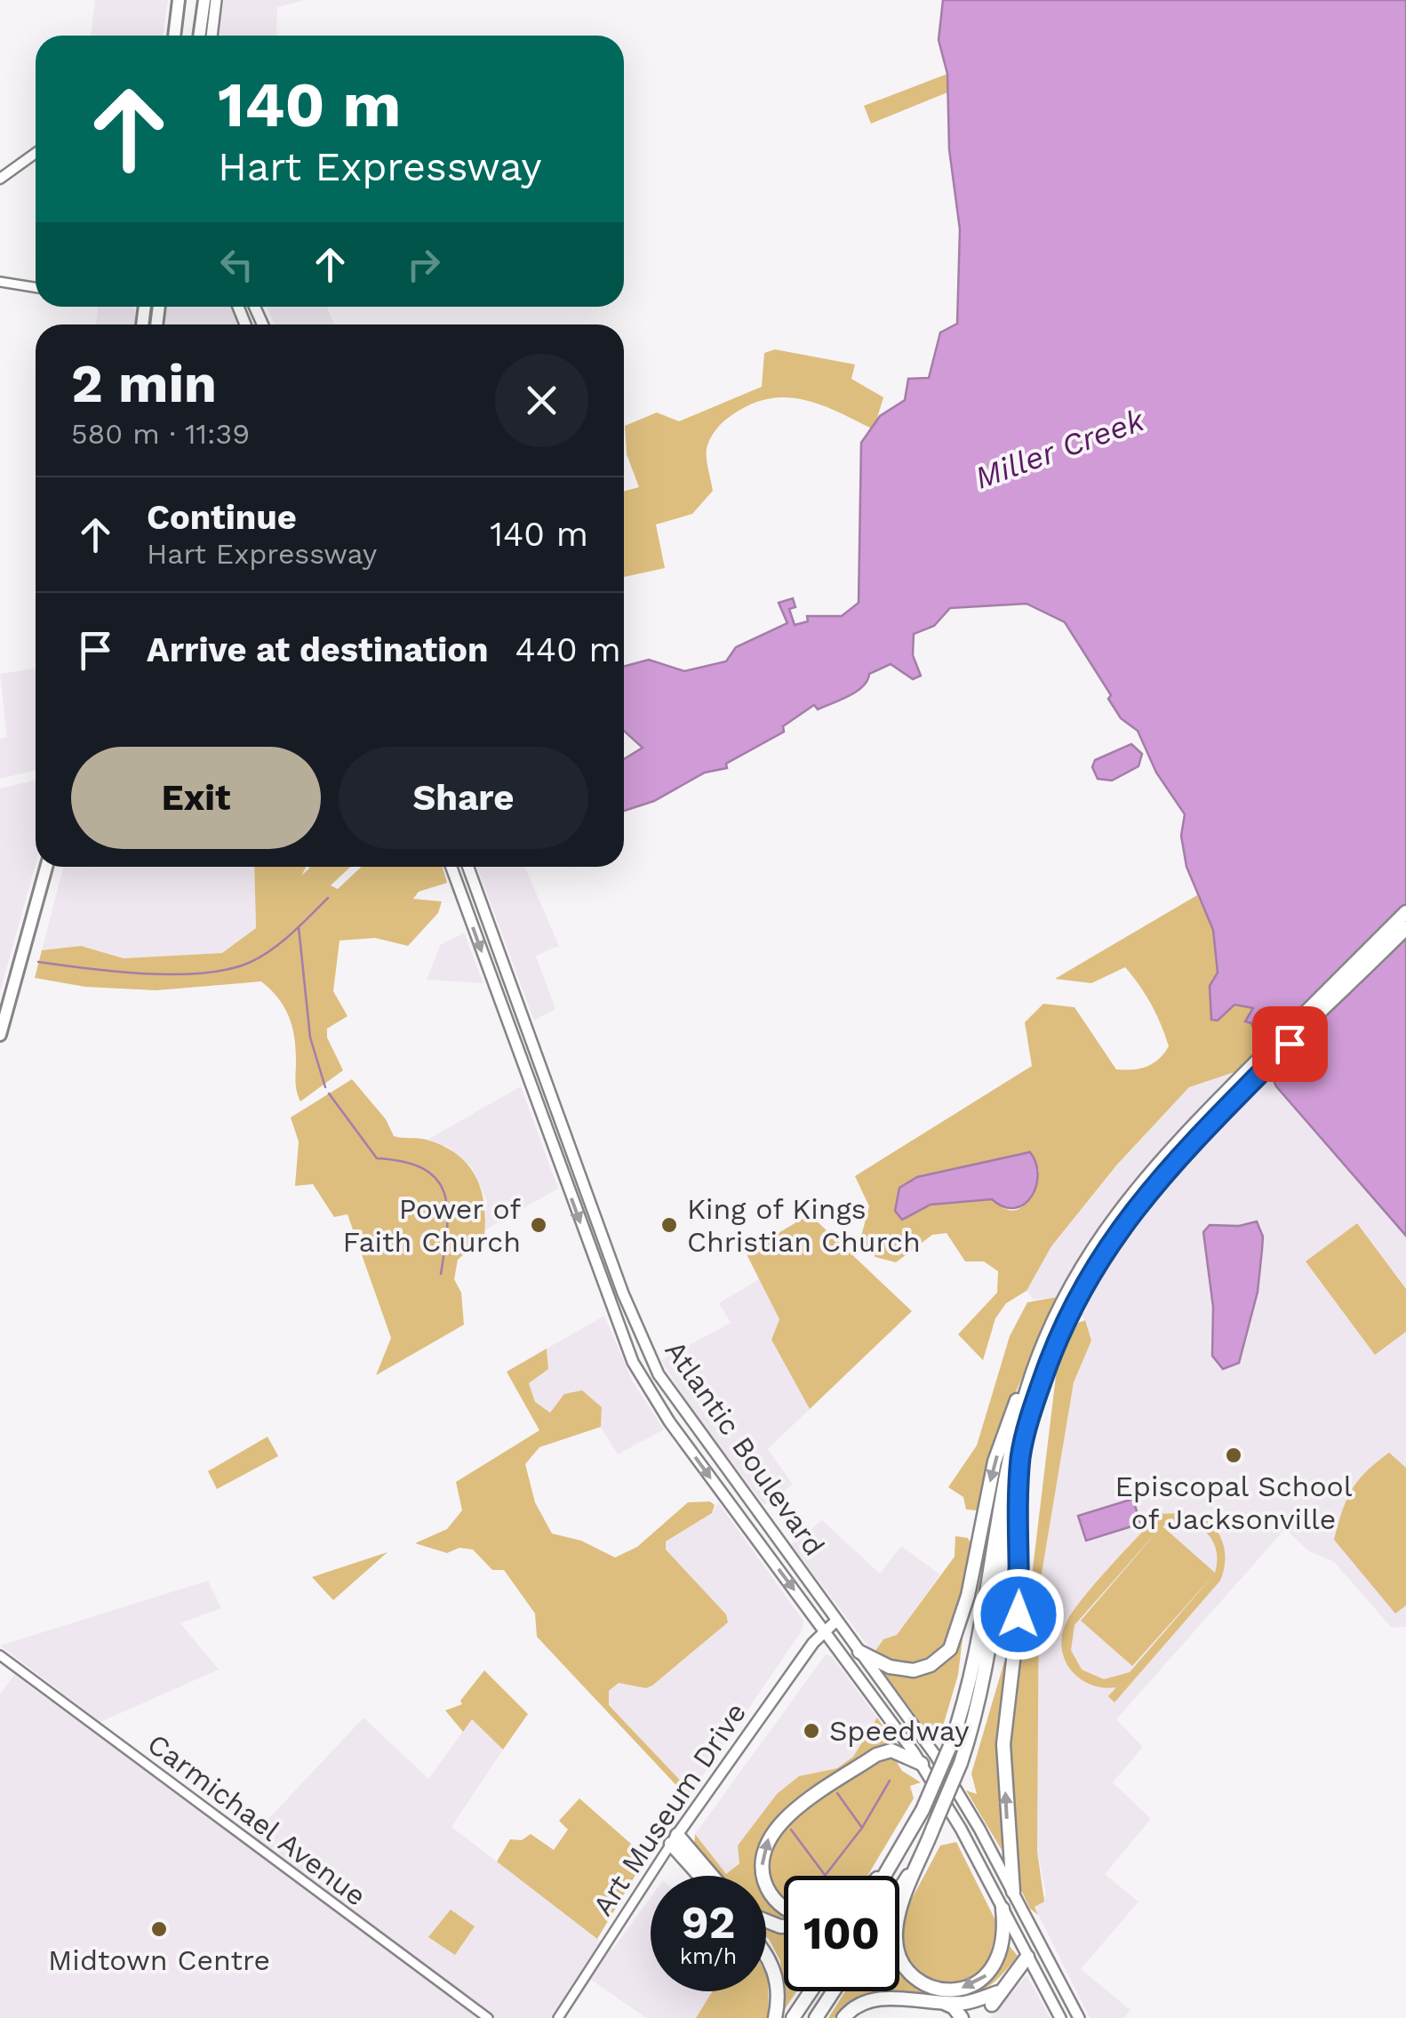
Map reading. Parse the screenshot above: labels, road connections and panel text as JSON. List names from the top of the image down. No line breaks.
{"streets":{"main road":["Atlantic Boulevard","Art Museum Drive"],"street":["Carmichael Avenue"]},"crossings":[["Atlantic Boulevard","Art Museum Drive"]],"water":["Miller Creek"],"places":["Power of Faith Church","King of Kings Christian Church","Episcopal School of Jacksonville","Speedway","Midtown Centre"],"page":{"turn":["140 m","Hart Expressway"],"heading":["2 min","580 m · 11:39"],"list":[{"name":"Continue","note":"Hart Expressway","value":"140 m"},{"name":"Arrive at destination","value":"440 m"}],"buttons":["Exit","Share"],"speed":"92 km/h","limit":"100"}}
